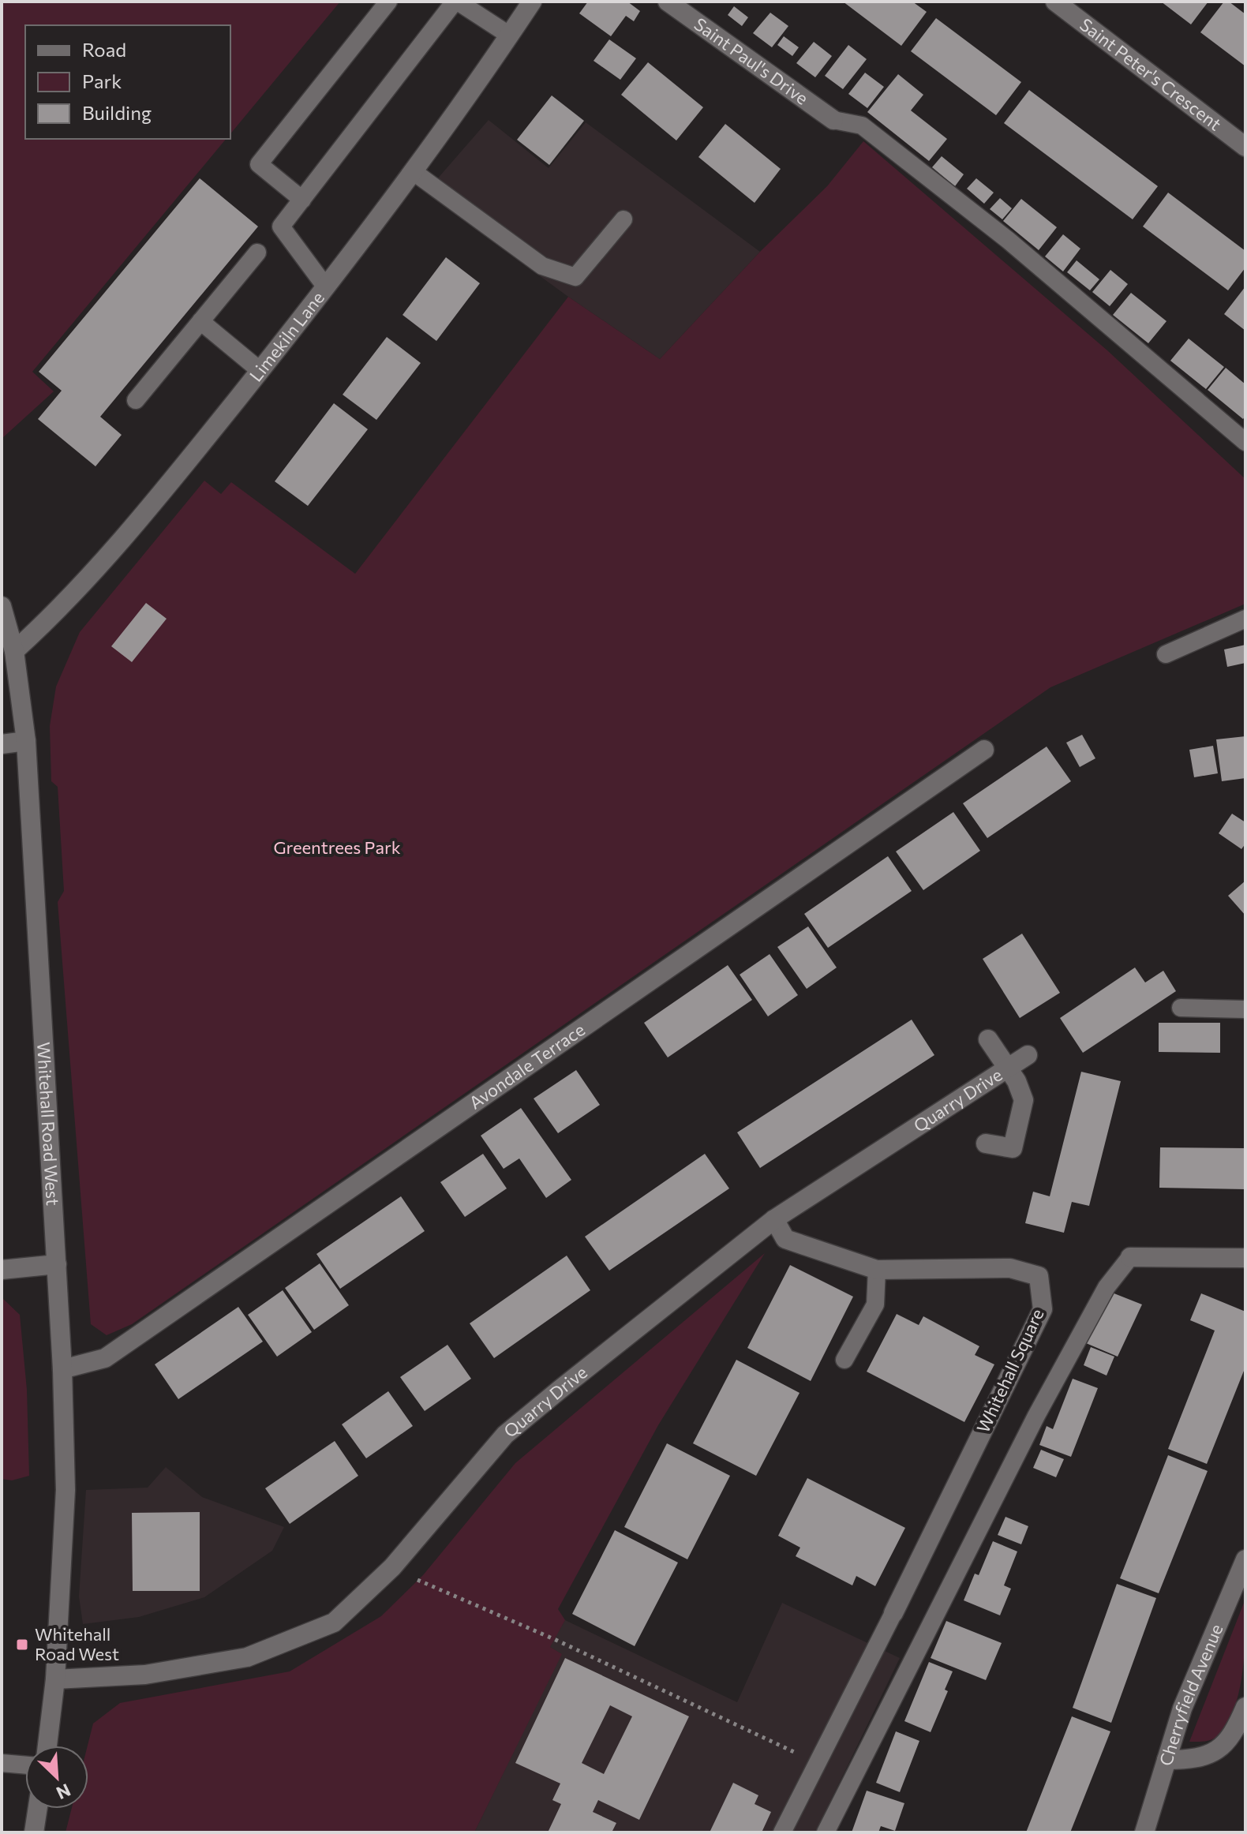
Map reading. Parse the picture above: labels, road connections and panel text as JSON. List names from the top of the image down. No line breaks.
{"streets":{"street":["Saint Paul's Drive","Saint Peter's Crescent","Limekiln Lane","Avondale Terrace","Quarry Drive","Whitehall Road West","Whitehall Square","Cherryfield Avenue"]},"crossings":[["Limekiln Lane","Whitehall Road West"],["Avondale Terrace","Whitehall Road West"],["Quarry Drive","Whitehall Road West"],["Quarry Drive","Whitehall Square"]],"parks":["Greentrees Park"],"places":{"transit":["Whitehall Road West"]},"legend":["Road","Park","Building"],"north":"bottom right"}
